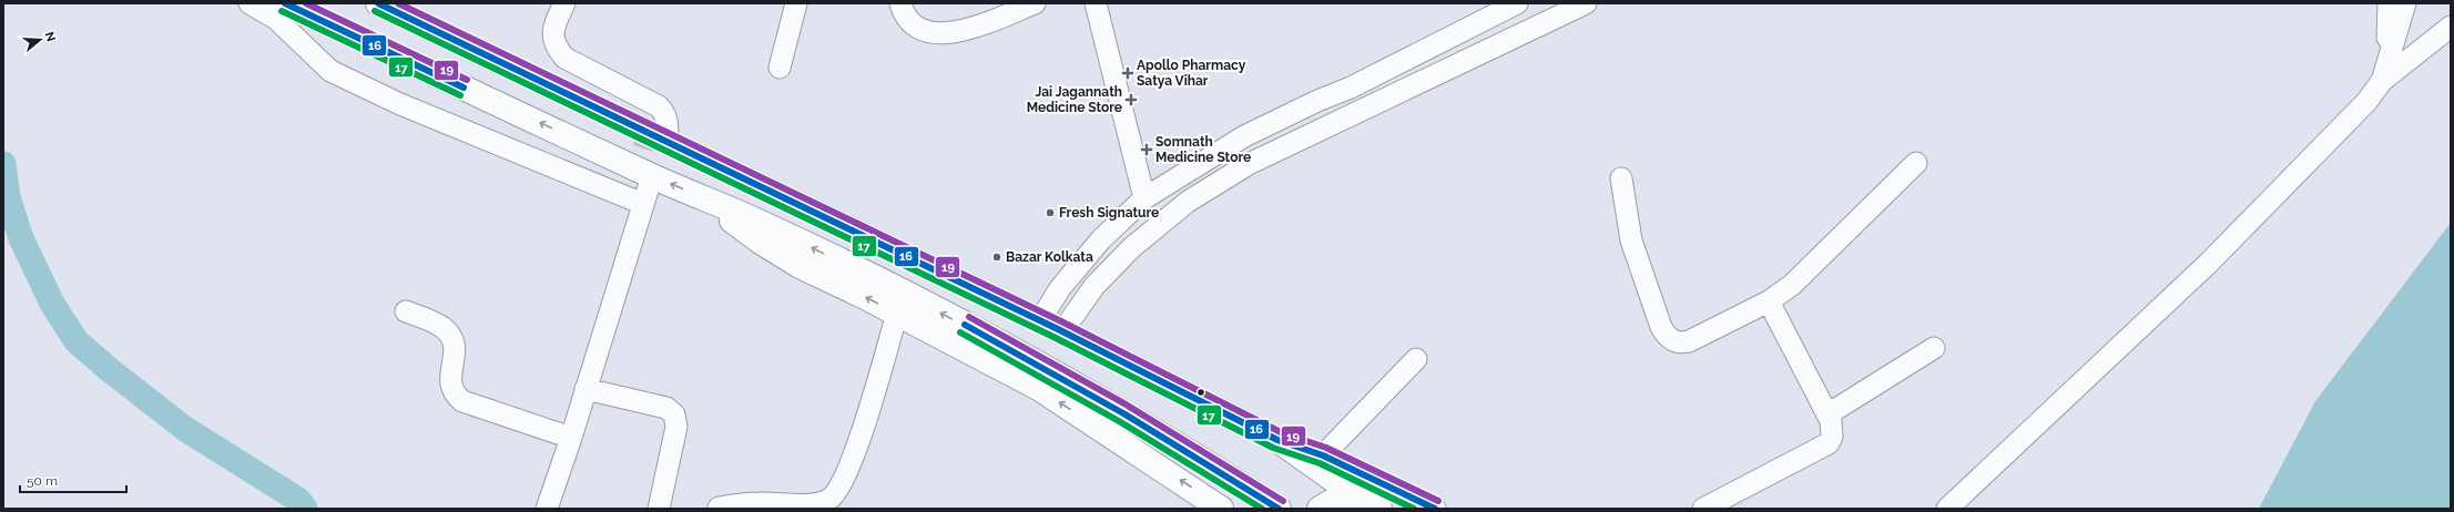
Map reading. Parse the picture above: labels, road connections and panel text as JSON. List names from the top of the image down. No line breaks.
{"places":{"health":["Apollo Pharmacy Satya Vihar","Jai Jagannath Medicine Store","Somnath Medicine Store"],"other":["Fresh Signature","Bazar Kolkata"]},"lines":["transit line 16","transit line 19","transit line 17"],"scale_bar":"50 m","north":"right"}
